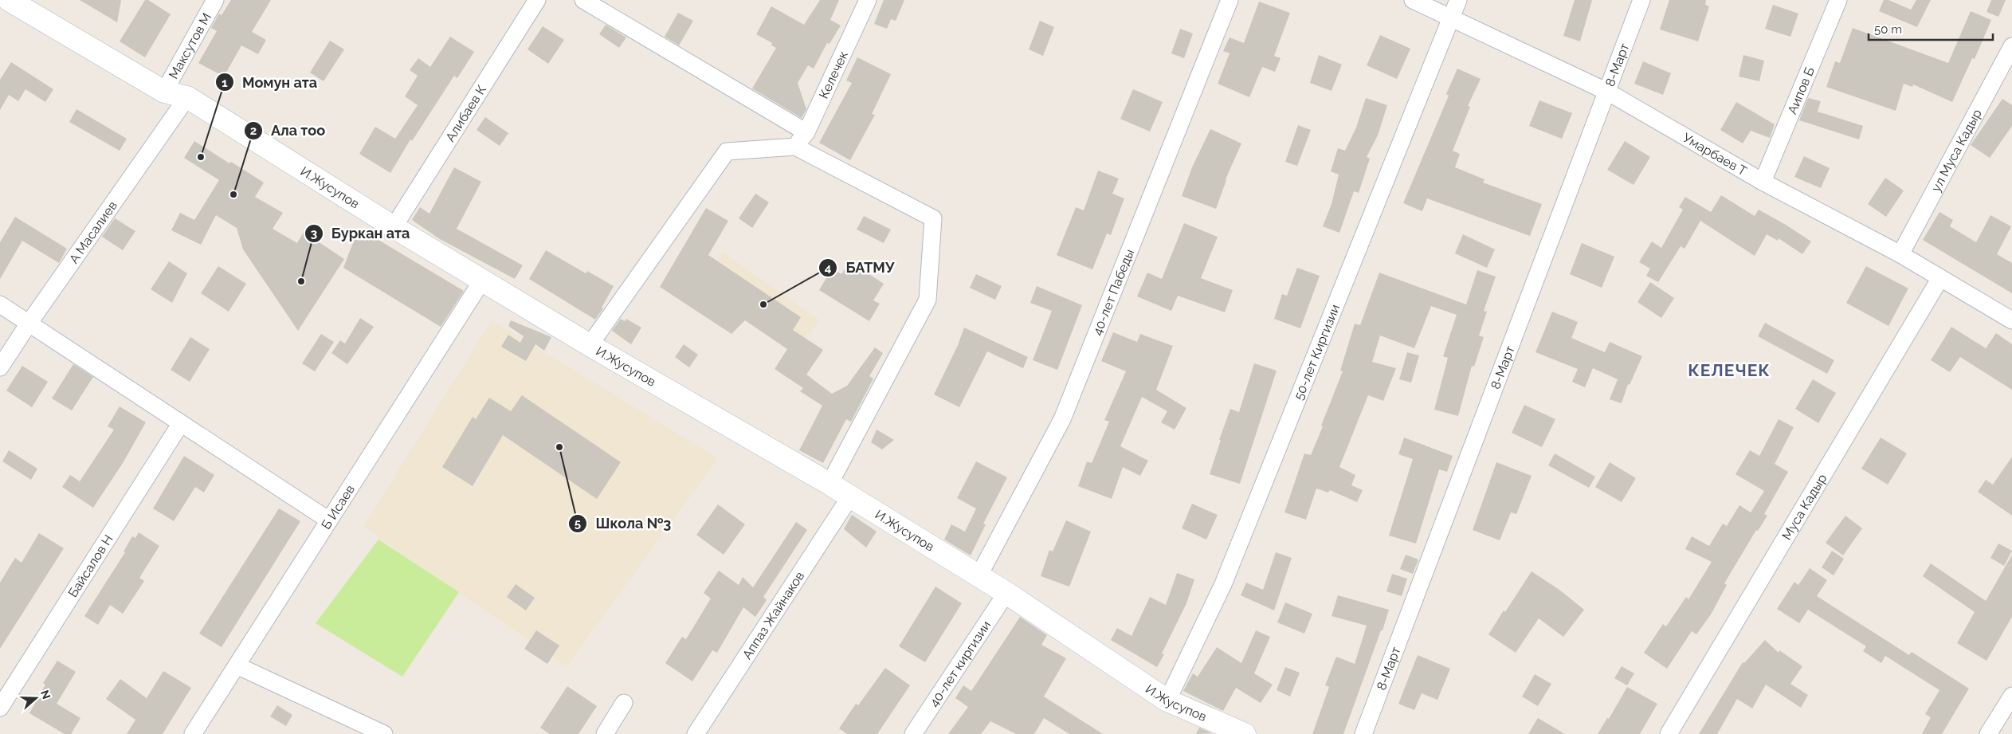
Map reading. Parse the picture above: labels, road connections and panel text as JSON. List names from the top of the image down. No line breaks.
{"streets":{"street":["Максутов М","8-Март","Келечек","Аипов Б","Алибаев К","ул Муса Кадыр","Умарбаев Т","И.Жусупов","А Масалиев","40-лет Пабеды","50-лет Киргизии","Муса Кадыр","Б Исаев","Байсалов Н","Аппаз Жайнаков","40-лет киргизии"]},"crossings":[["Максутов М","И.Жусупов"],["8-Март","Умарбаев Т"],["Аипов Б","Умарбаев Т"],["Алибаев К","И.Жусупов"],["ул Муса Кадыр","Умарбаев Т"],["Умарбаев Т","50-лет Киргизии"],["Умарбаев Т","Муса Кадыр"],["И.Жусупов","А Масалиев"],["И.Жусупов","40-лет Пабеды"],["И.Жусупов","50-лет Киргизии"],["И.Жусупов","Б Исаев"],["И.Жусупов","Аппаз Жайнаков"],["И.Жусупов","40-лет киргизии"]],"districts":["КЕЛЕЧЕК"],"places":["Момун ата","Ала тоо","Буркан ата","БАТМУ","Школа №3"],"scale_bar":"50 m","north":"right"}
